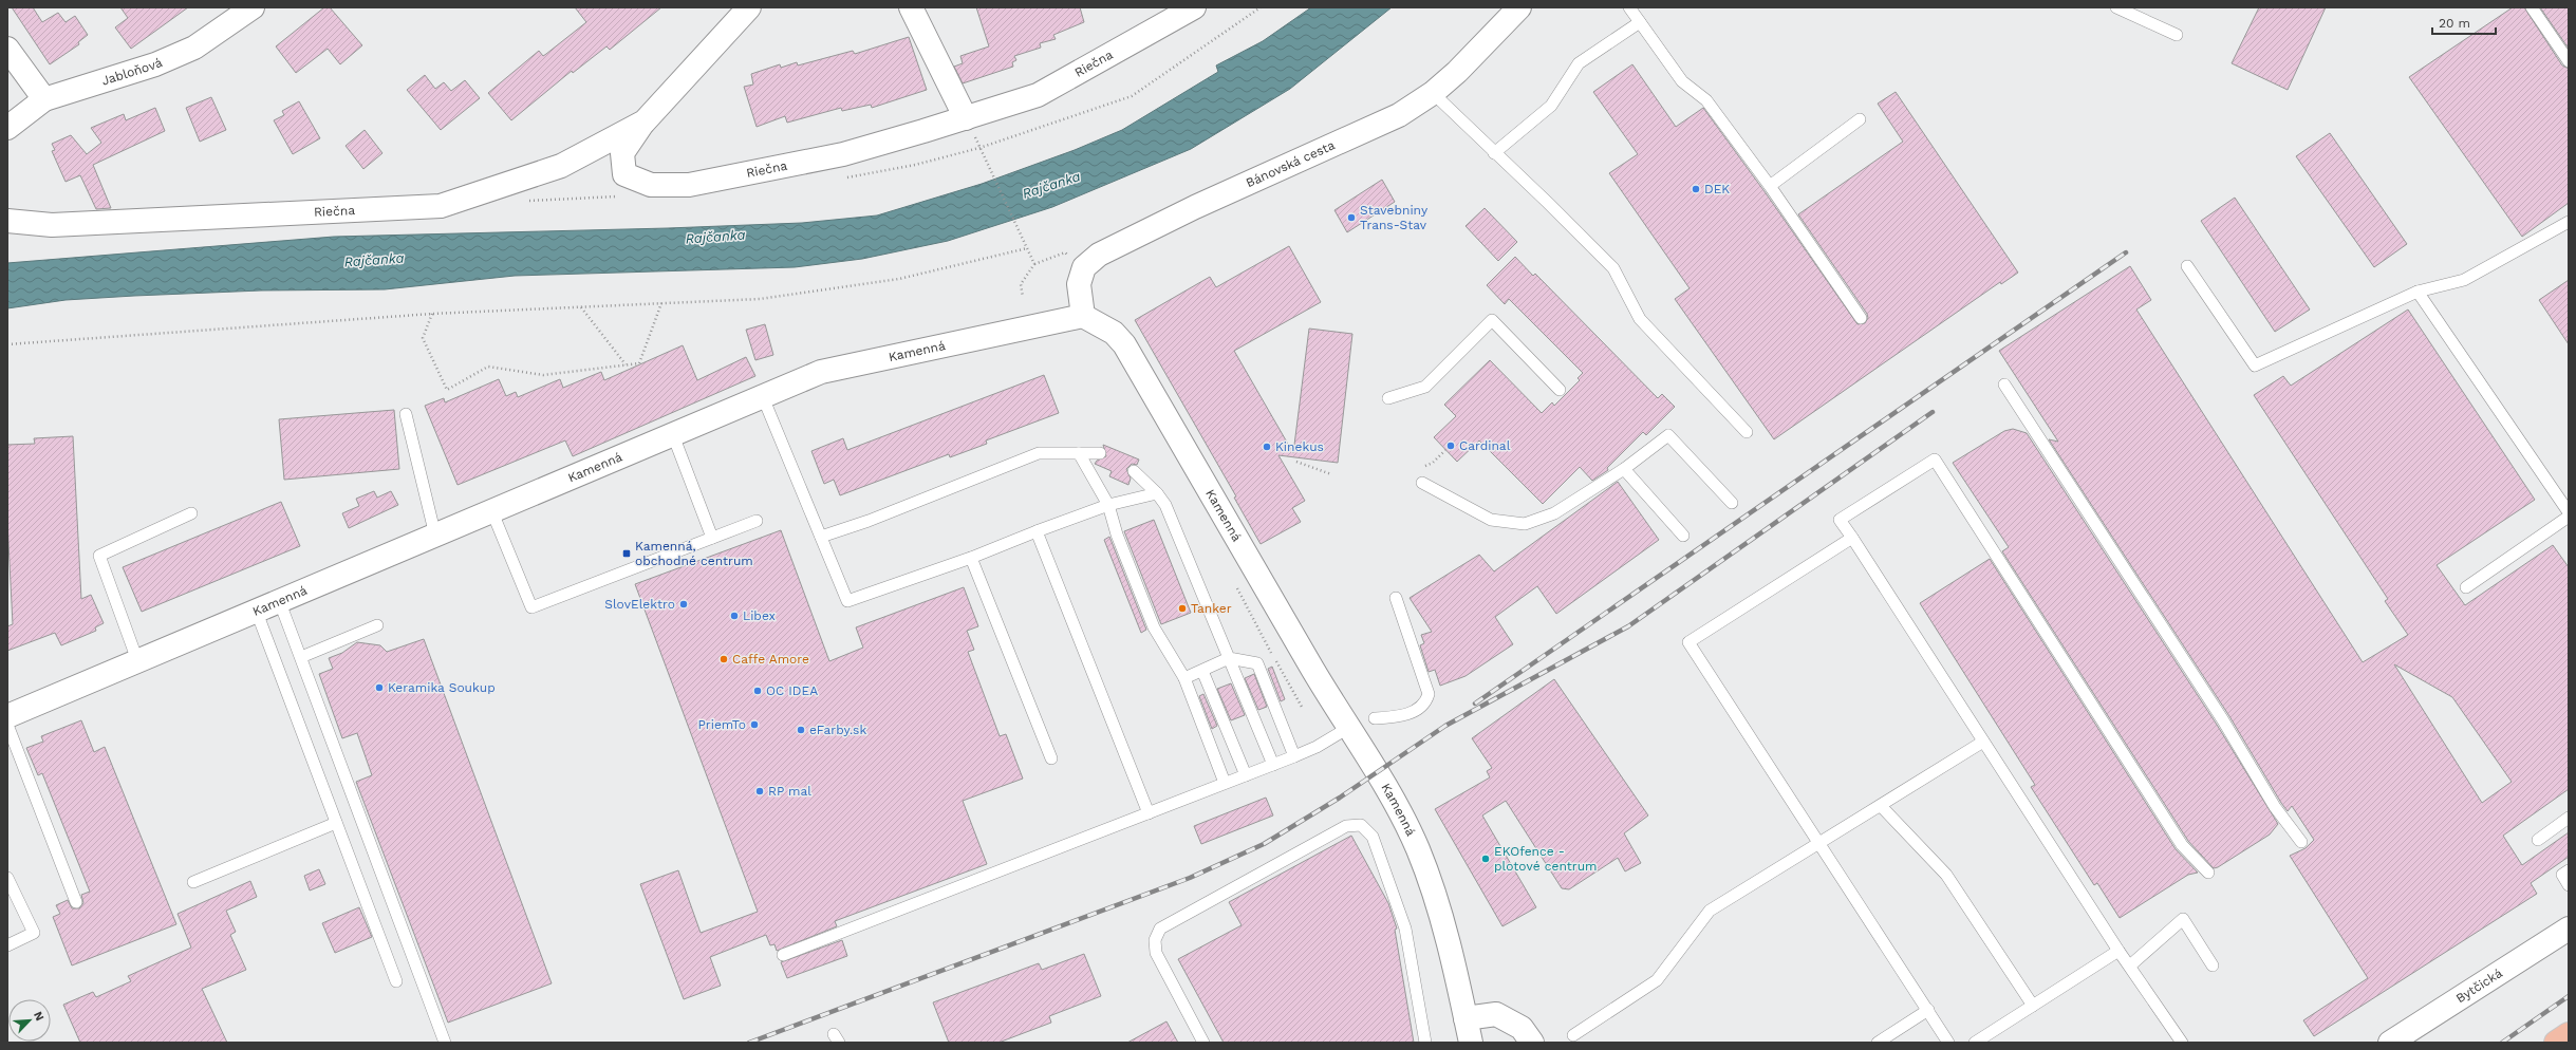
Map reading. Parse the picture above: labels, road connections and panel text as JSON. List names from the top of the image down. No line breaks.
{"streets":{"street":["Riečna","Jabloňová","Bánovská cesta","Kamenná","Bytčická"]},"crossings":[["Bánovská cesta","Kamenná"]],"water":["Rajčanka"],"places":{"other":["DEK","Stavebniny Trans-Stav","Cardinal","Kinekus","SlovElektro","Tanker","Libex","Caffe Amore","Keramika Soukup","OC IDEA","PriemTo","eFarby.sk","RP mal","EKOfence - plotové centrum"],"transit":["Kamenná, obchodné centrum"]},"scale_bar":"20 m","north":"top right"}
